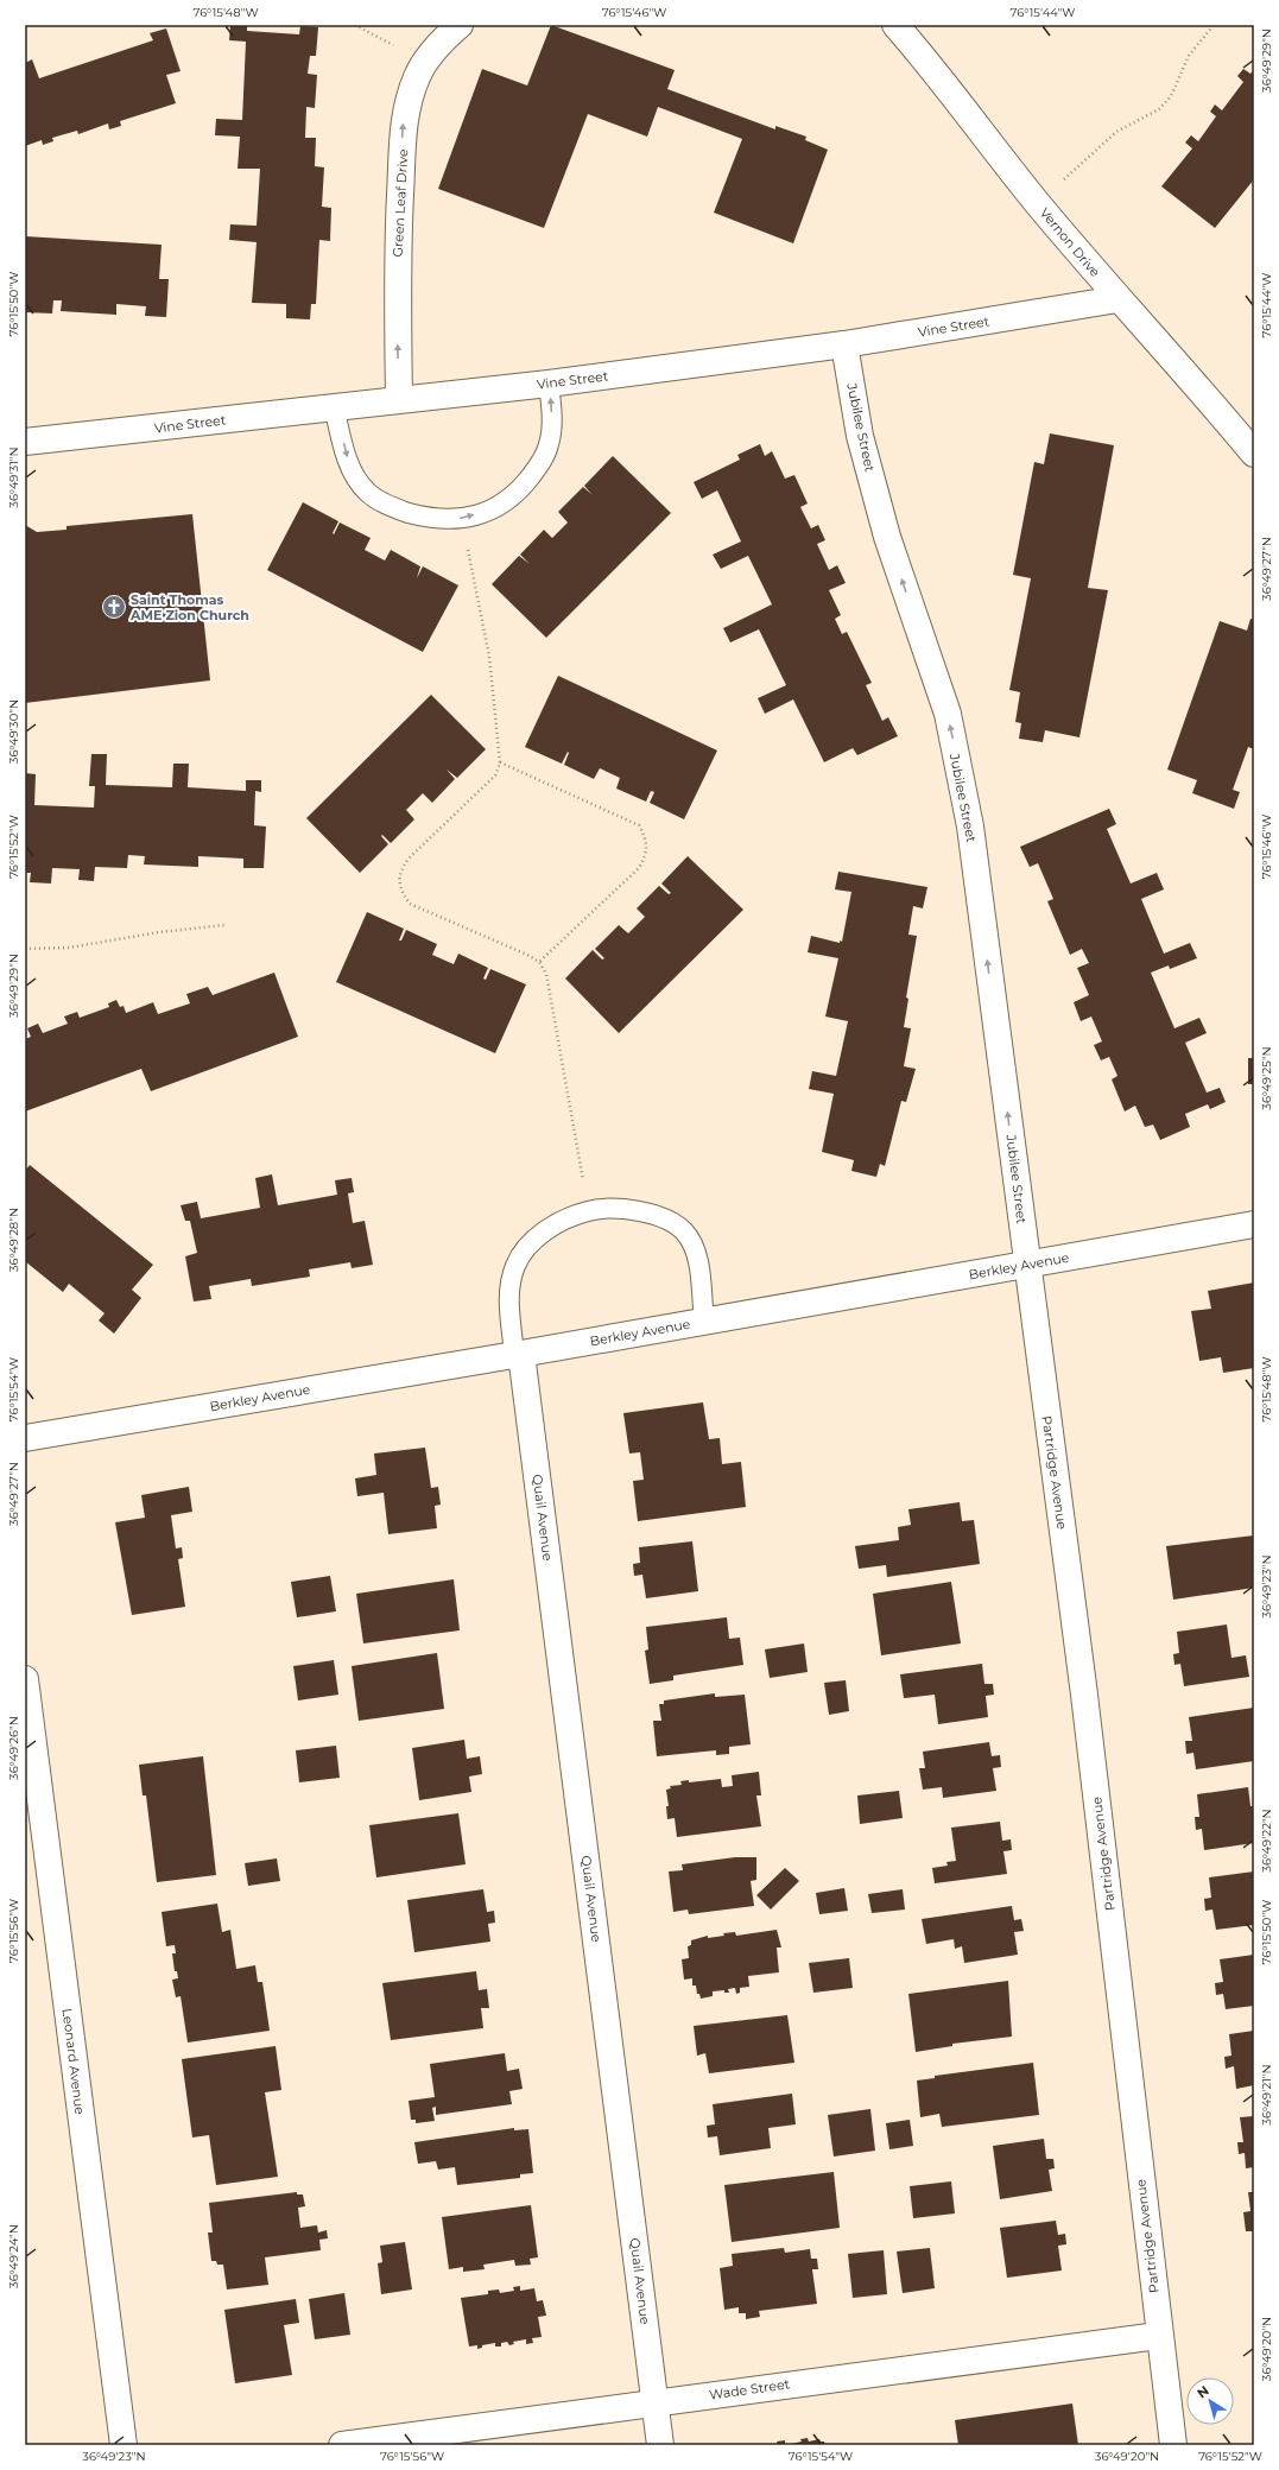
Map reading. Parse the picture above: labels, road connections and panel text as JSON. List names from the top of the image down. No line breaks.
{"streets":{"street":["Green Leaf Drive","Vernon Drive","Vine Street","Jubilee Street","Berkley Avenue","Partridge Avenue","Quail Avenue","Leonard Avenue","Wade Street"]},"crossings":[["Green Leaf Drive","Vine Street"],["Vernon Drive","Vine Street"],["Vine Street","Jubilee Street"],["Jubilee Street","Berkley Avenue"],["Jubilee Street","Partridge Avenue"],["Berkley Avenue","Partridge Avenue"],["Berkley Avenue","Quail Avenue"],["Partridge Avenue","Wade Street"],["Quail Avenue","Wade Street"]],"one_way":["Green Leaf Drive","Jubilee Street"],"places":{"church":["Saint Thomas AME Zion Church"]},"north":"top left","coordinates":["76°15'48\"W","76°15'46\"W","76°15'44\"W","36°49'29\"N","76°15'50\"W","36°49'31\"N","36°49'27\"N","36°49'30\"N","76°15'52\"W","36°49'25\"N","36°49'28\"N","76°15'54\"W","36°49'23\"N","36°49'26\"N","36°49'22\"N","76°15'56\"W","36°49'21\"N","36°49'24\"N","36°49'20\"N"]}
